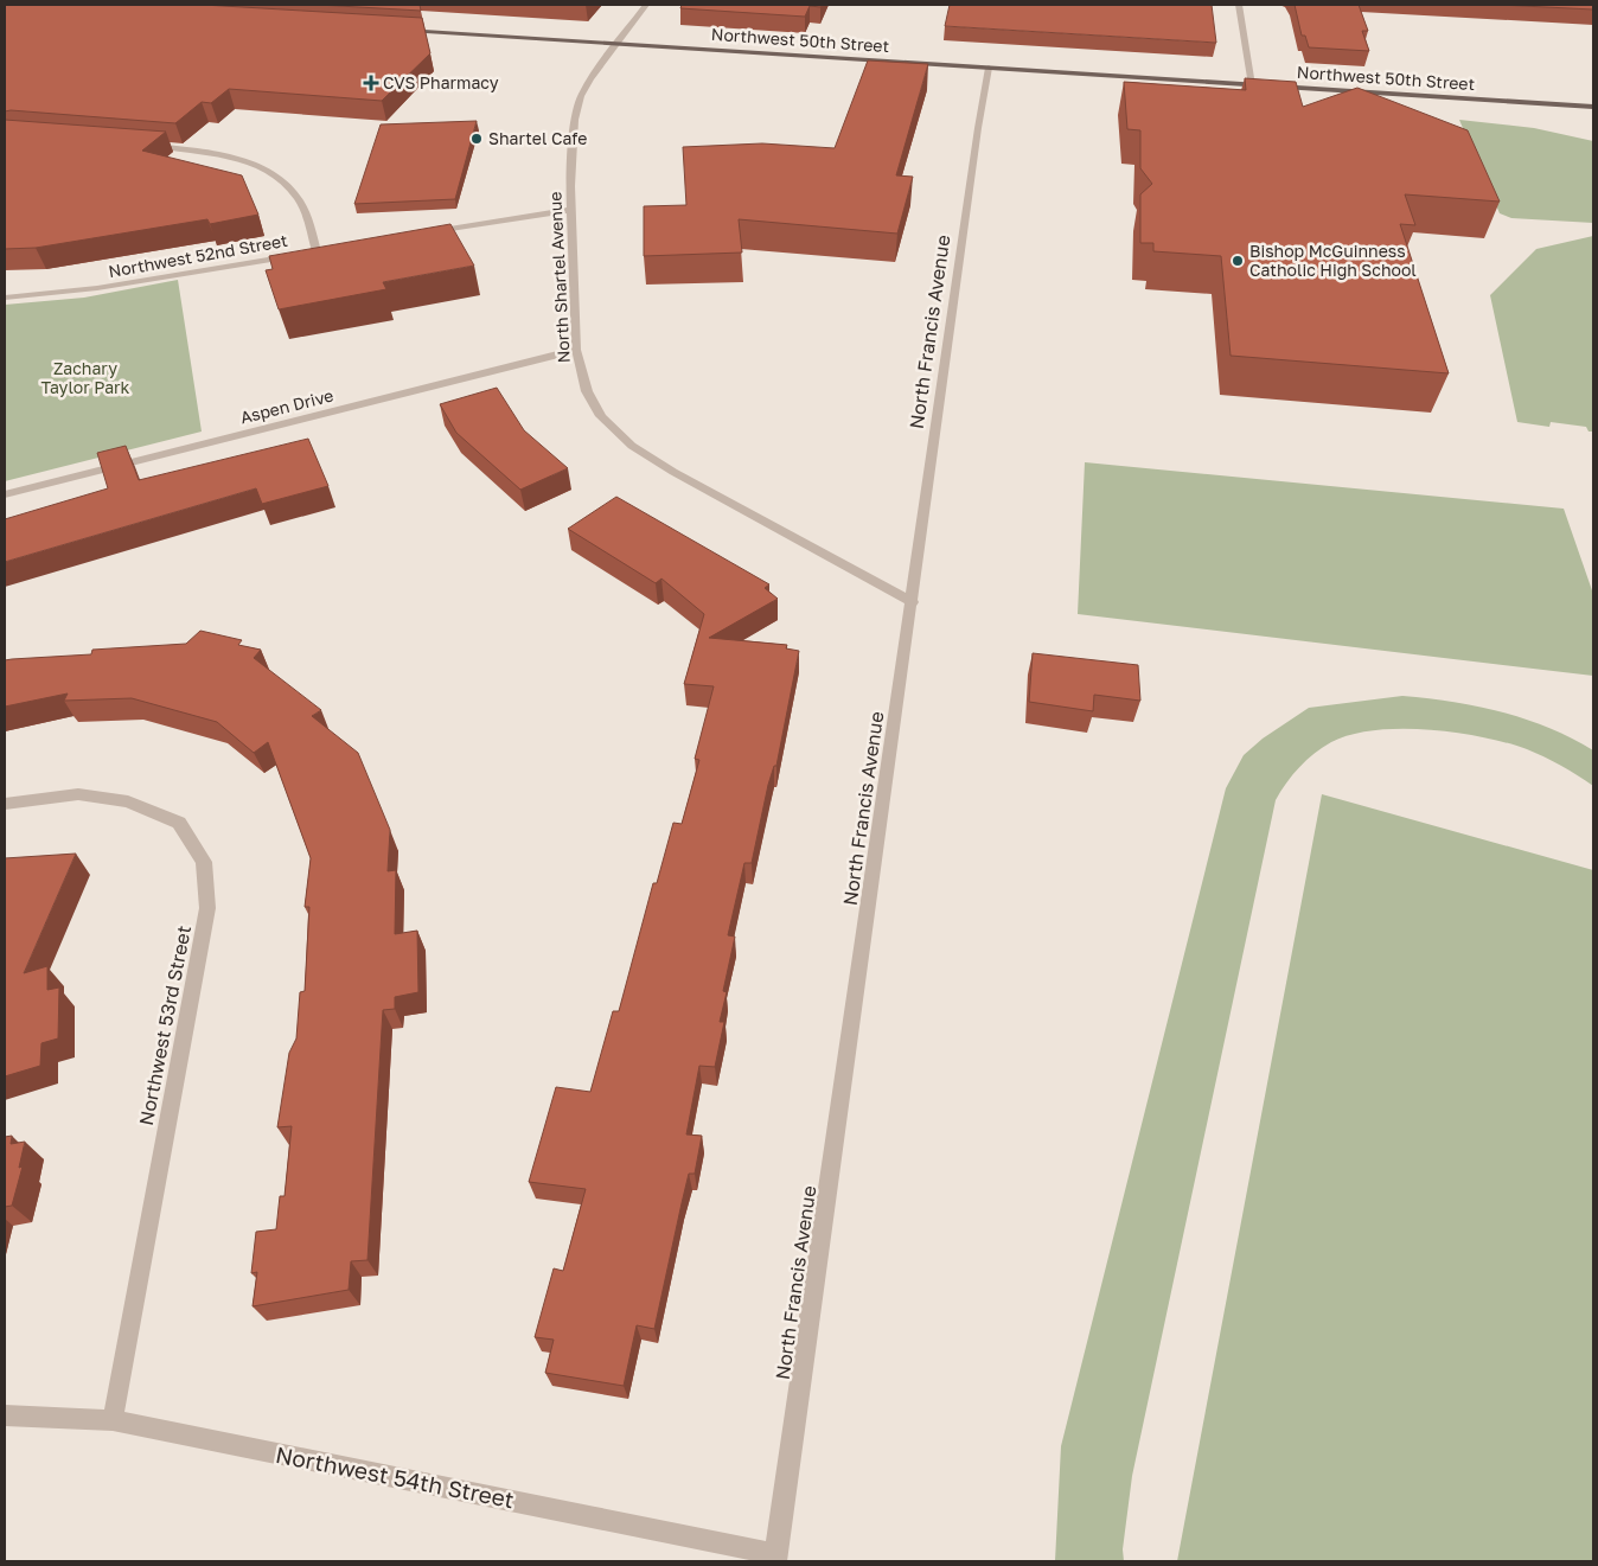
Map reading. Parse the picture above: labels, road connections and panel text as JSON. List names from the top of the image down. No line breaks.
{"streets":{"main road":["Northwest 50th Street"],"street":["Northwest 52nd Street","North Shartel Avenue","North Francis Avenue","Aspen Drive","Northwest 53rd Street","Northwest 54th Street"]},"crossings":[["Northwest 50th Street","North Shartel Avenue"],["Northwest 50th Street","North Francis Avenue"],["North Shartel Avenue","North Francis Avenue"],["North Shartel Avenue","Aspen Drive"],["North Francis Avenue","Northwest 54th Street"],["Northwest 53rd Street","Northwest 54th Street"]],"parks":["Zachary Taylor Park"],"places":{"health":["CVS Pharmacy"],"other":["Shartel Cafe","Bishop McGuinness Catholic High School"]}}
